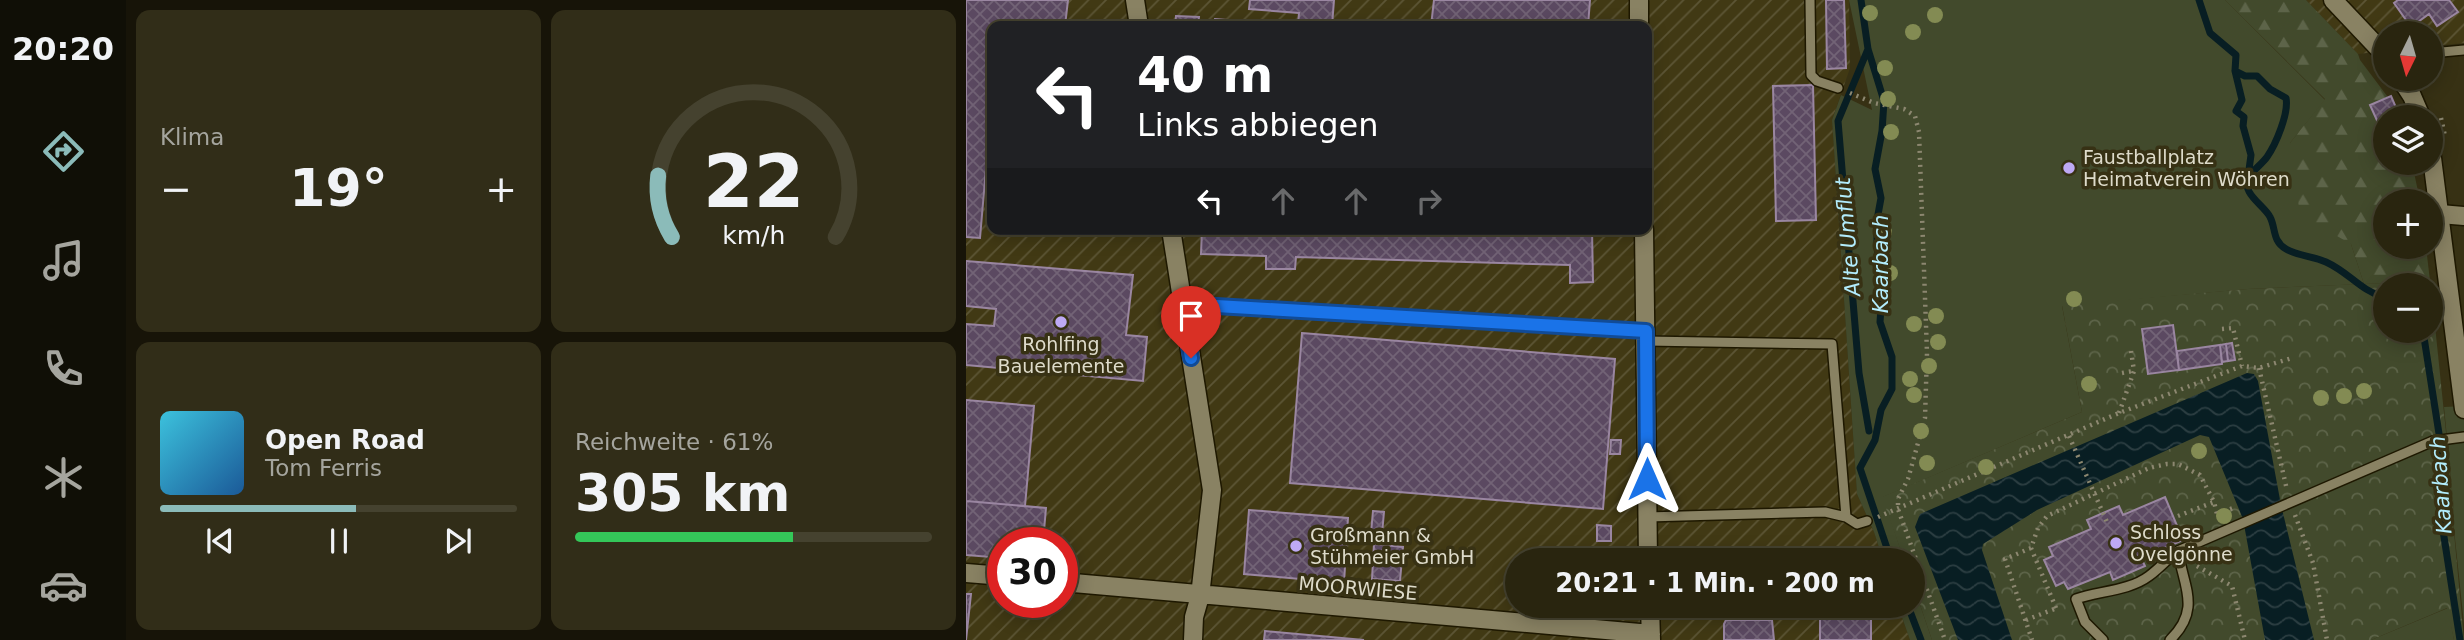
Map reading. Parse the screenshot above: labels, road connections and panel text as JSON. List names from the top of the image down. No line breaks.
{"streets":{"street":["MOORWIESE"]},"water":["Alte Umflut","Kaarbach"],"places":["Faustballplatz Heimatverein Wöhren","Rohlfing Bauelemente","Schloss Ovelgönne","Großmann & Stühmeier GmbH"],"north":"bottom","page":{"tabs":"20:20","tile":["Klima",["Reichweite · 61%","305 km"]],"map_buttons":["+","−"],"turn":["40 m","Links abbiegen"],"heat":["−","19°","+"],"song":["Open Road","Tom Ferris"],"limit":"30","trip":"20:21 · 1 Min. · 200 m","gauge":["22","km/h"]}}
